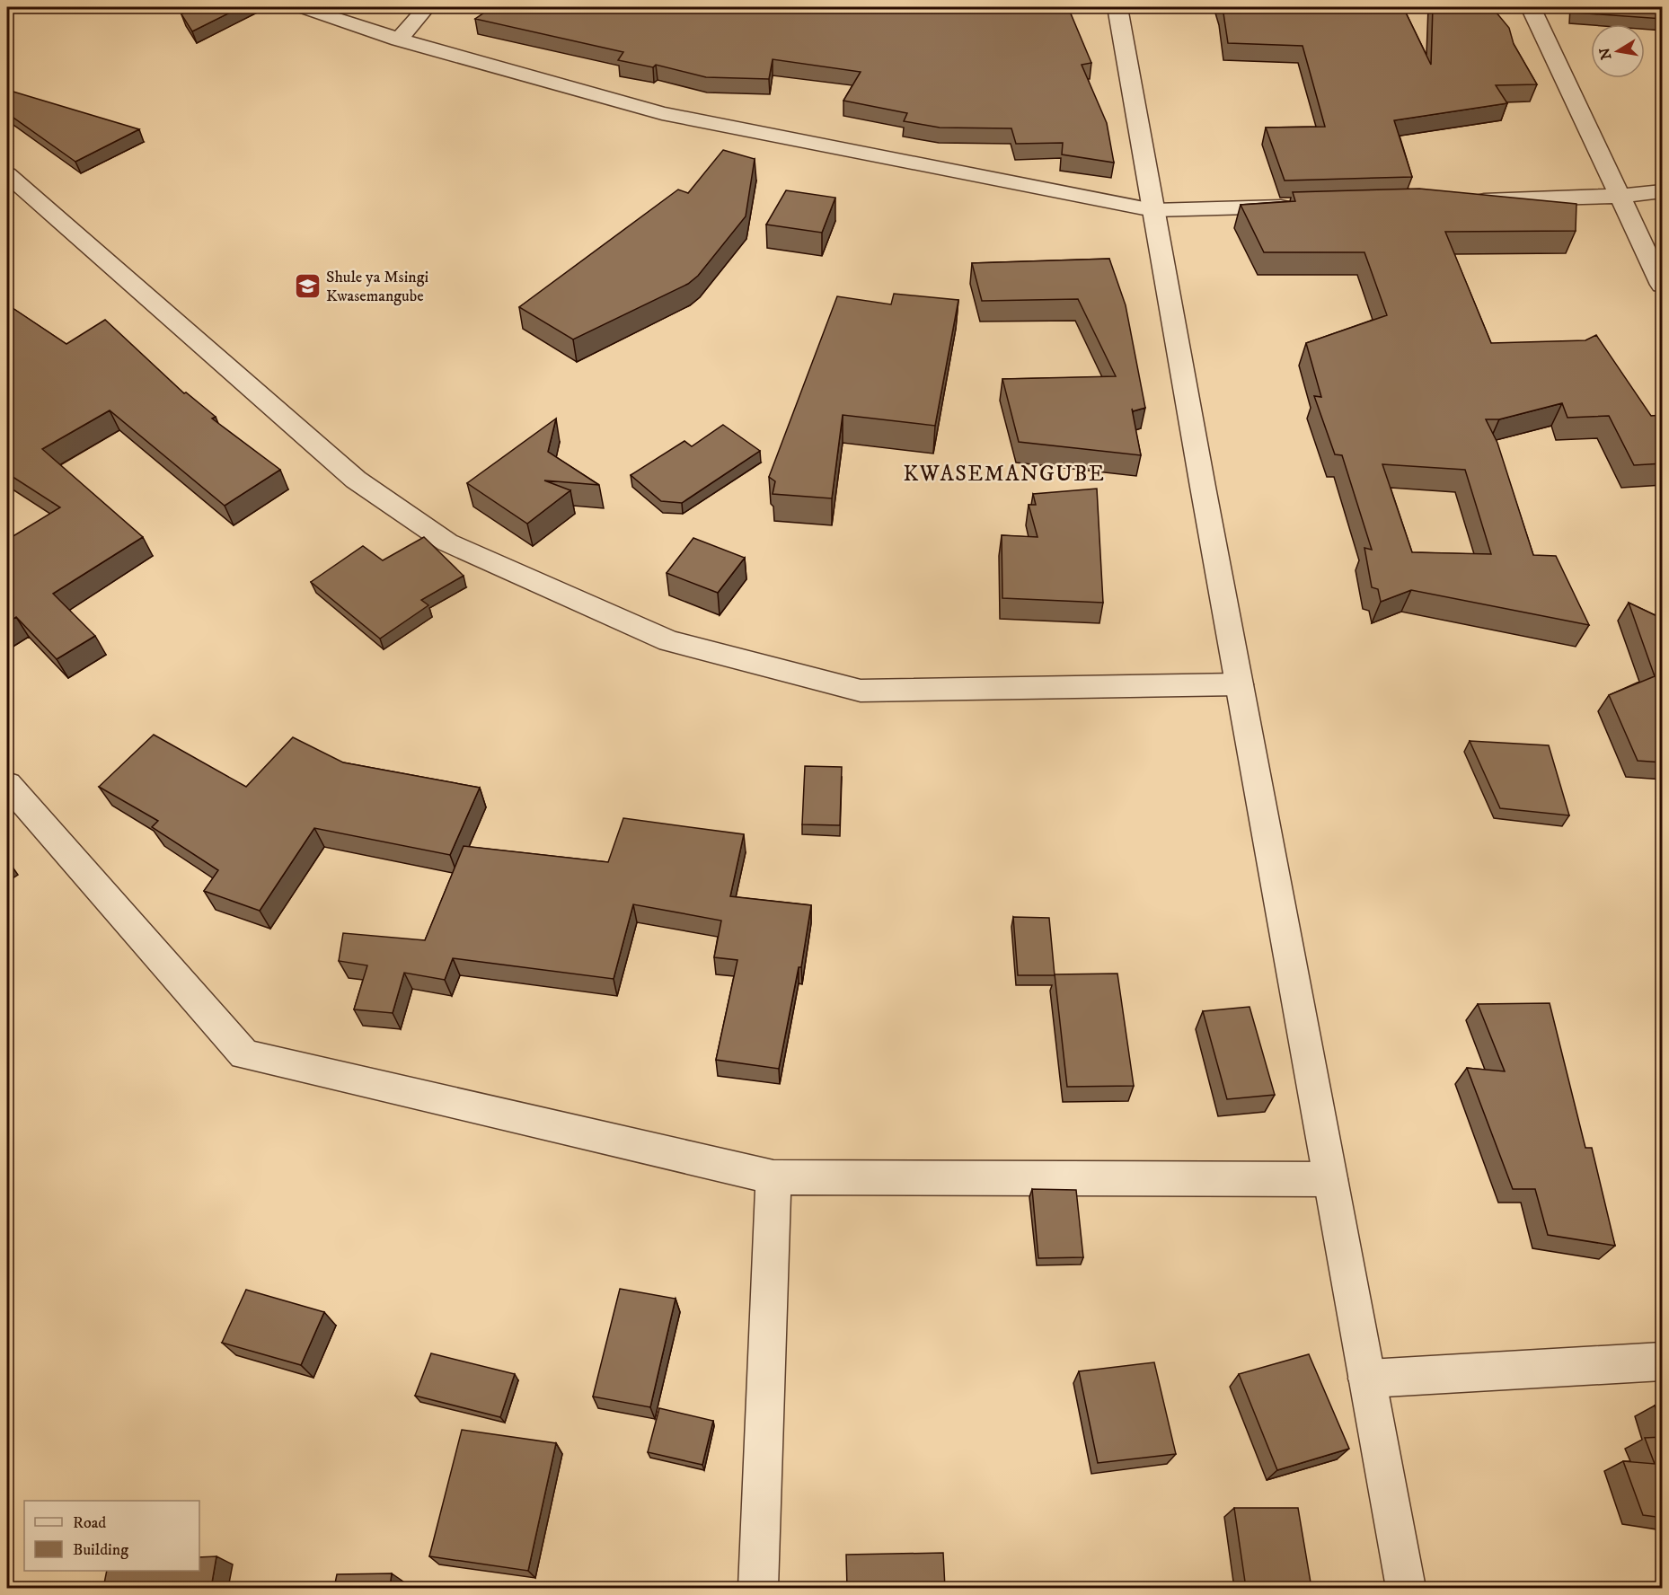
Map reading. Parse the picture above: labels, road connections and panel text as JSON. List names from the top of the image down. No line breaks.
{"districts":["KWASEMANGUBE"],"places":{"school or university":["Shule ya Msingi Kwasemangube"]},"legend":["Road","Building"],"north":"left"}
